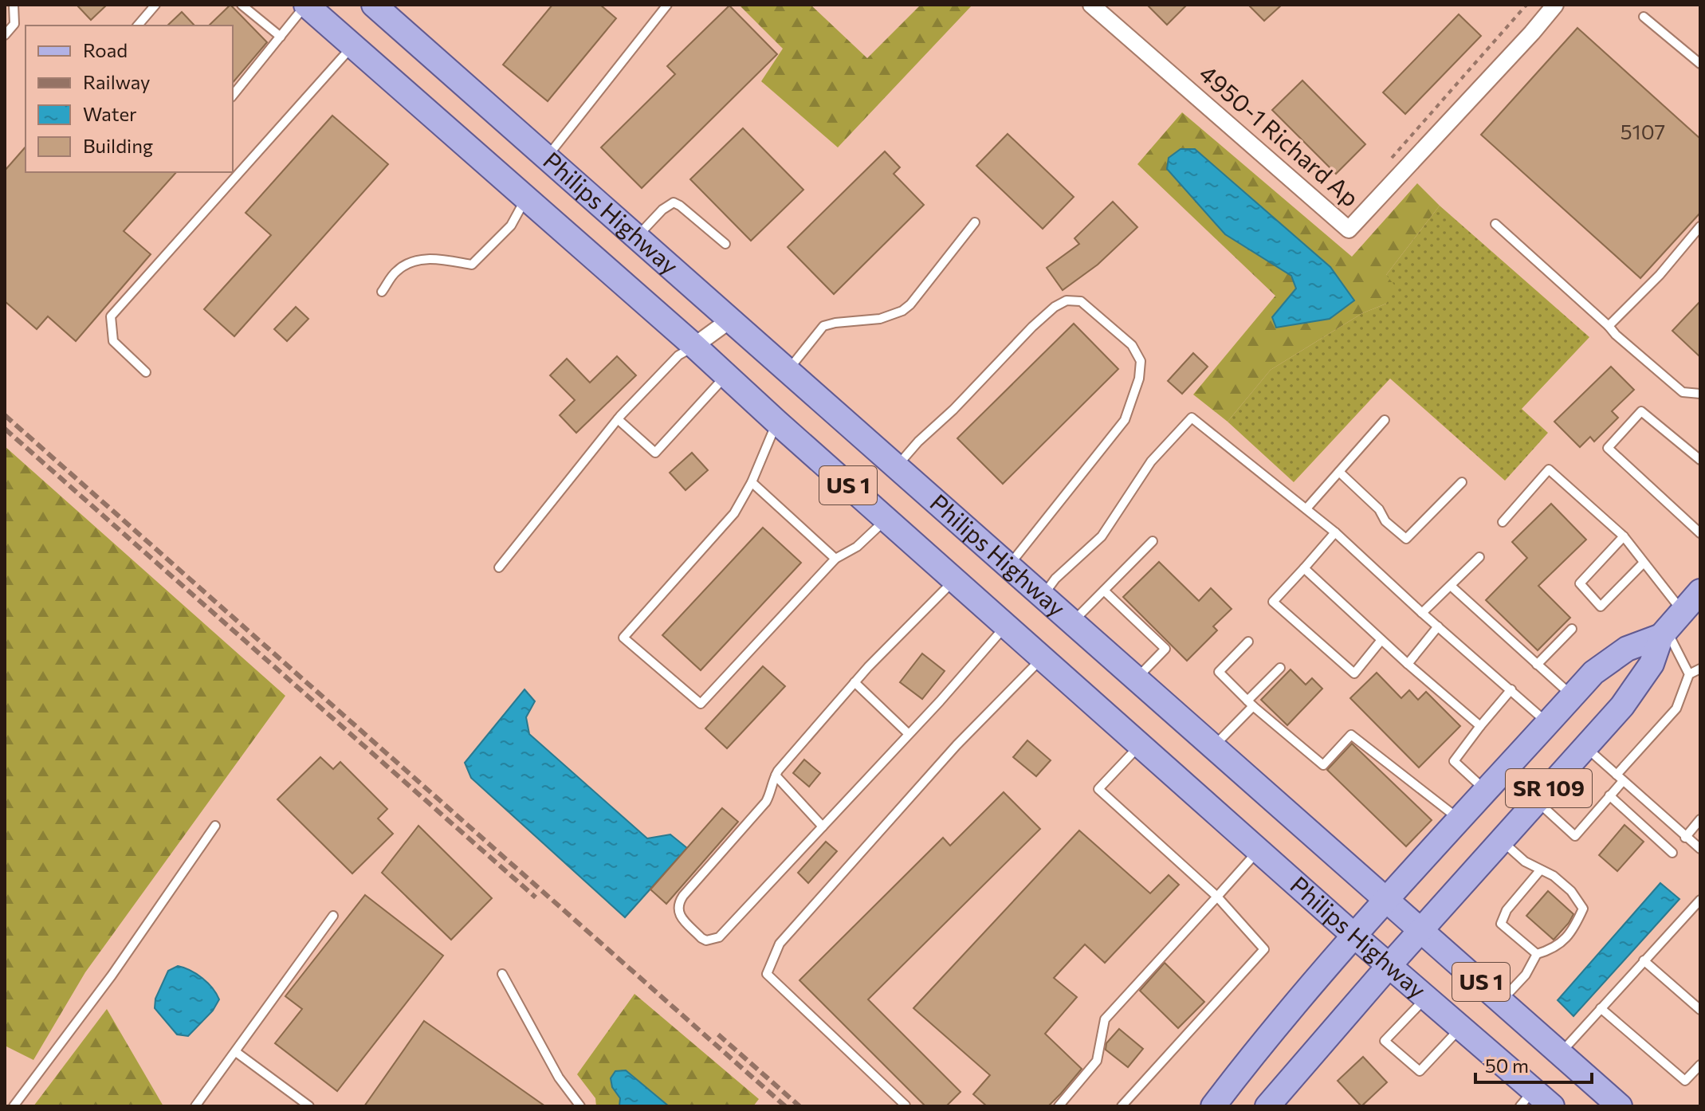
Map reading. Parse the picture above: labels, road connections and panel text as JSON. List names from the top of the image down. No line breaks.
{"streets":{"main road":["Philips Highway","US 1","SR 109"],"street":["4950-1 Richard Ap"]},"crossings":[["Philips Highway","SR 109"]],"house_numbers":["5107"],"legend":["Road","Railway","Water","Building"],"scale_bar":"50 m"}
